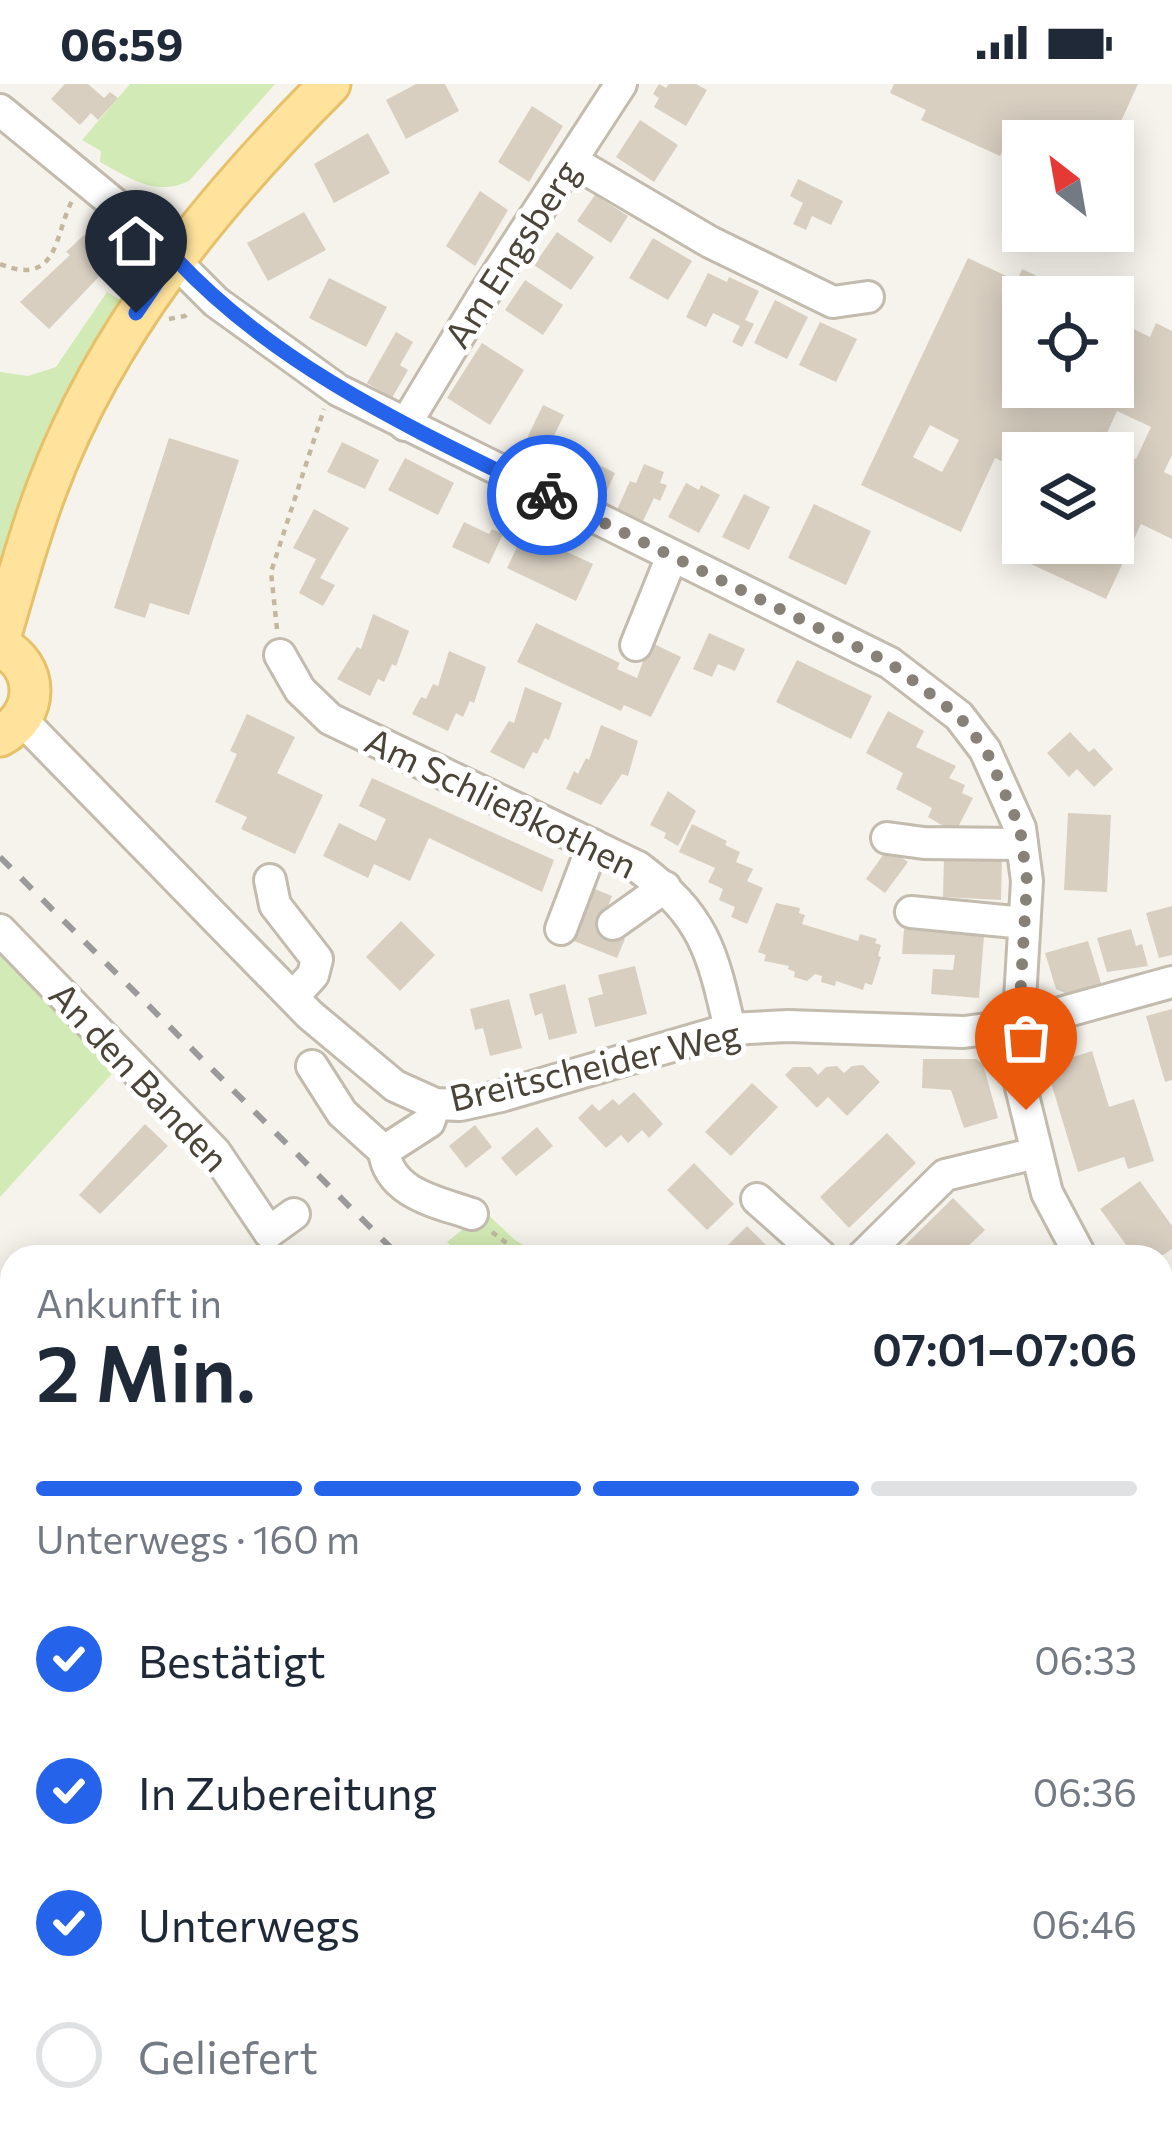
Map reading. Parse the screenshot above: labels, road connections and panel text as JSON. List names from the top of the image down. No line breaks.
{"streets":{"street":["Am Engsberg","Am Schließkothen","Breitscheider Weg","An den Banden"]},"crossings":[["Am Schließkothen","Breitscheider Weg"]],"north":"top left","page":{"status":"06:59","heading":["2 Min.","Ankunft in","07:01–07:06"],"bar":"Unterwegs · 160 m","list":[["Bestätigt","06:33"],["In Zubereitung","06:36"],["Unterwegs","06:46"],"Geliefert"]}}
